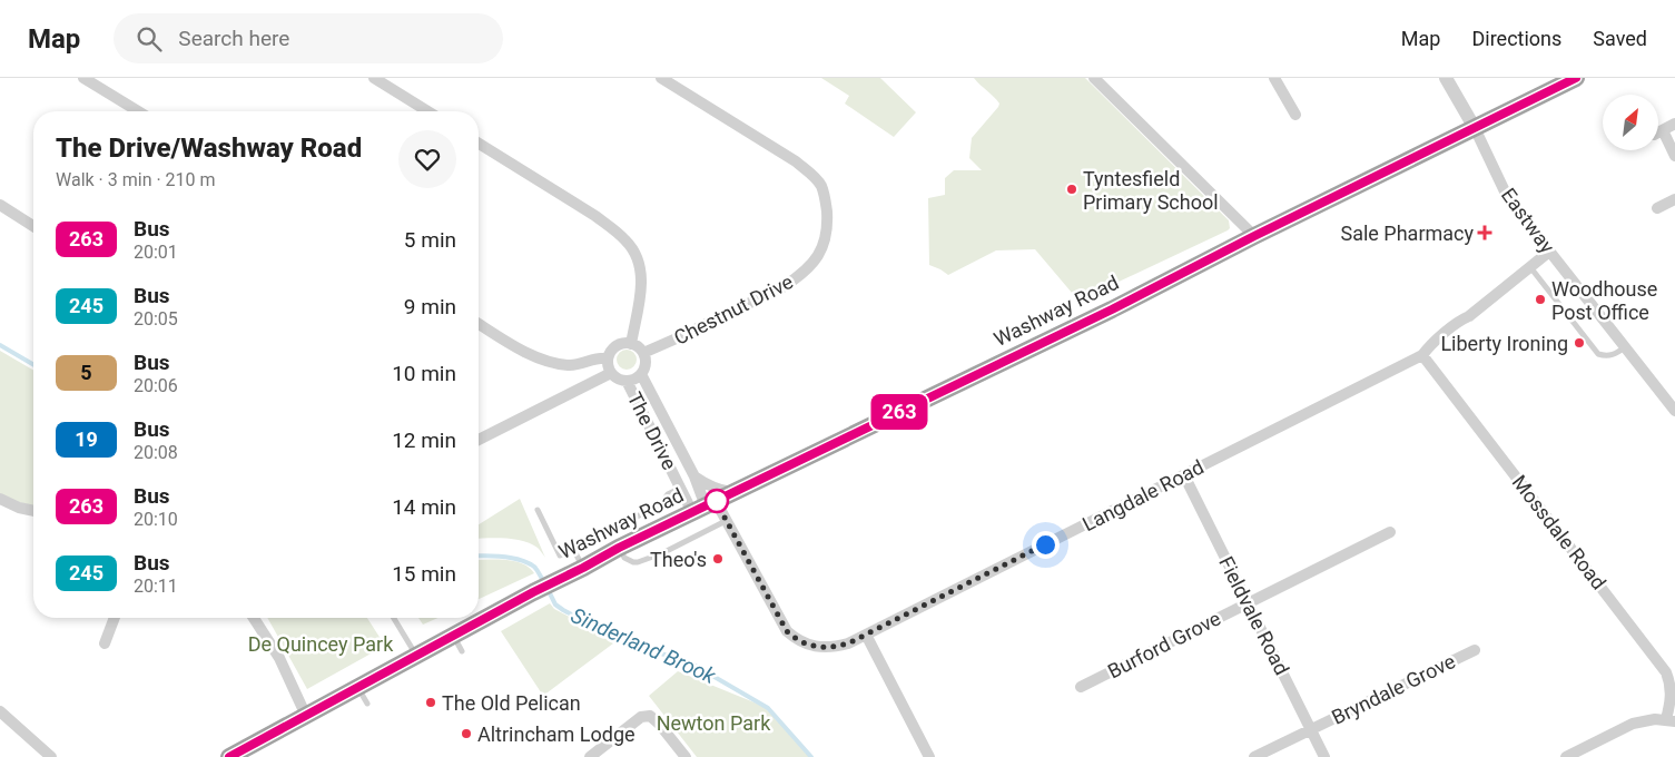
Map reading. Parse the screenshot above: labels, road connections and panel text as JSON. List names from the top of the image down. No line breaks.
{"streets":{"highway":["Washway Road"],"street":["Eastway","Chestnut Drive","The Drive","Langdale Road","Mossdale Road","Fieldvale Road","Burford Grove","Bryndale Grove"]},"crossings":[["Eastway","Washway Road"],["Eastway","Langdale Road"],["Chestnut Drive","The Drive"],["Washway Road","The Drive"],["Washway Road","Langdale Road"],["The Drive","Langdale Road"],["Langdale Road","Mossdale Road"],["Langdale Road","Fieldvale Road"],["Fieldvale Road","Burford Grove"],["Fieldvale Road","Bryndale Grove"]],"water":["Sinderland Brook"],"parks":["De Quincey Park","Newton Park"],"places":{"other":["Tyntesfield Primary School","Woodhouse Post Office","Liberty Ironing","Theo's","The Old Pelican","Altrincham Lodge"],"health":["Sale Pharmacy"]},"lines":["bus line 263"],"north":"top right","page":{"header":"Map","search":"Search here","nav":["Map","Directions","Saved"],"on_map":"263","heading":["The Drive/Washway Road","Walk · 3 min · 210 m"],"list":[{"mark":"263","name":"Bus","note":"20:01","value":"5 min"},{"mark":"245","name":"Bus","note":"20:05","value":"9 min"},{"mark":"5","name":"Bus","note":"20:06","value":"10 min"},{"mark":"19","name":"Bus","note":"20:08","value":"12 min"},{"mark":"263","name":"Bus","note":"20:10","value":"14 min"},{"mark":"245","name":"Bus","note":"20:11","value":"15 min"}]}}
